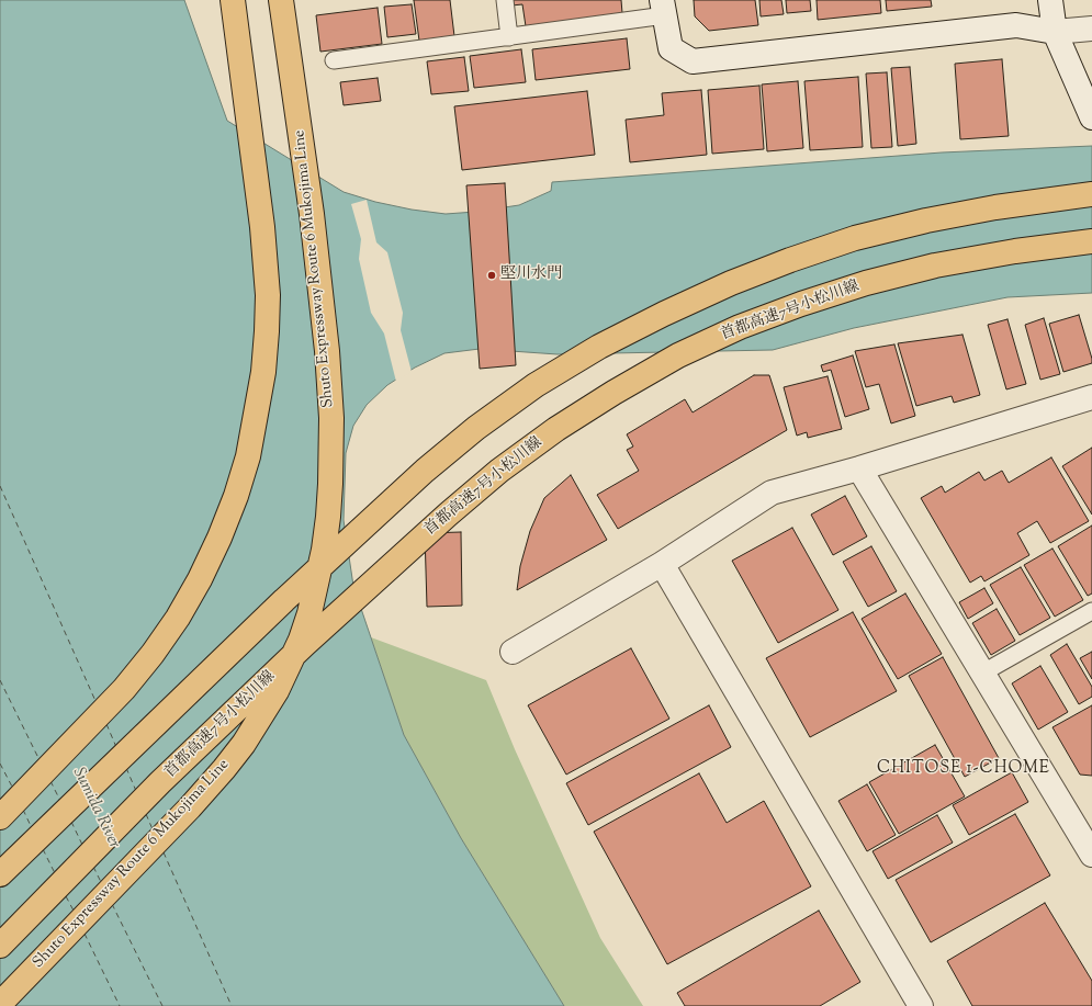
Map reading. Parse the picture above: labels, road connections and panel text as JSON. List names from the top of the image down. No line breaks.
{"streets":{"highway":["Shuto Expressway Route 6 Mukojima Line","首都高速7号小松川線"]},"districts":["CHITOSE 1-CHOME"],"water":["Sumida River"],"places":["堅川水門"]}
